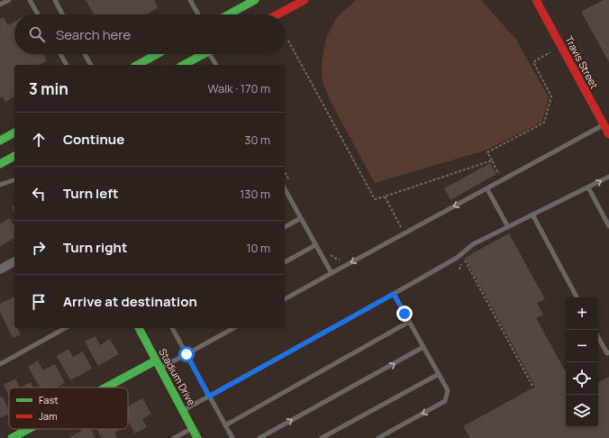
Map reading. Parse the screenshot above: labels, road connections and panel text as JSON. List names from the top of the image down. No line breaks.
{"streets":{"street":["Travis Street","Stadium Drive"]},"legend":["Fast","Jam"],"page":{"search":"Search here","heading":["3 min","Walk · 170 m"],"list":[["Continue","30 m"],["Turn left","130 m"],["Turn right","10 m"],"Arrive at destination"],"map_buttons":["+","−"]}}
